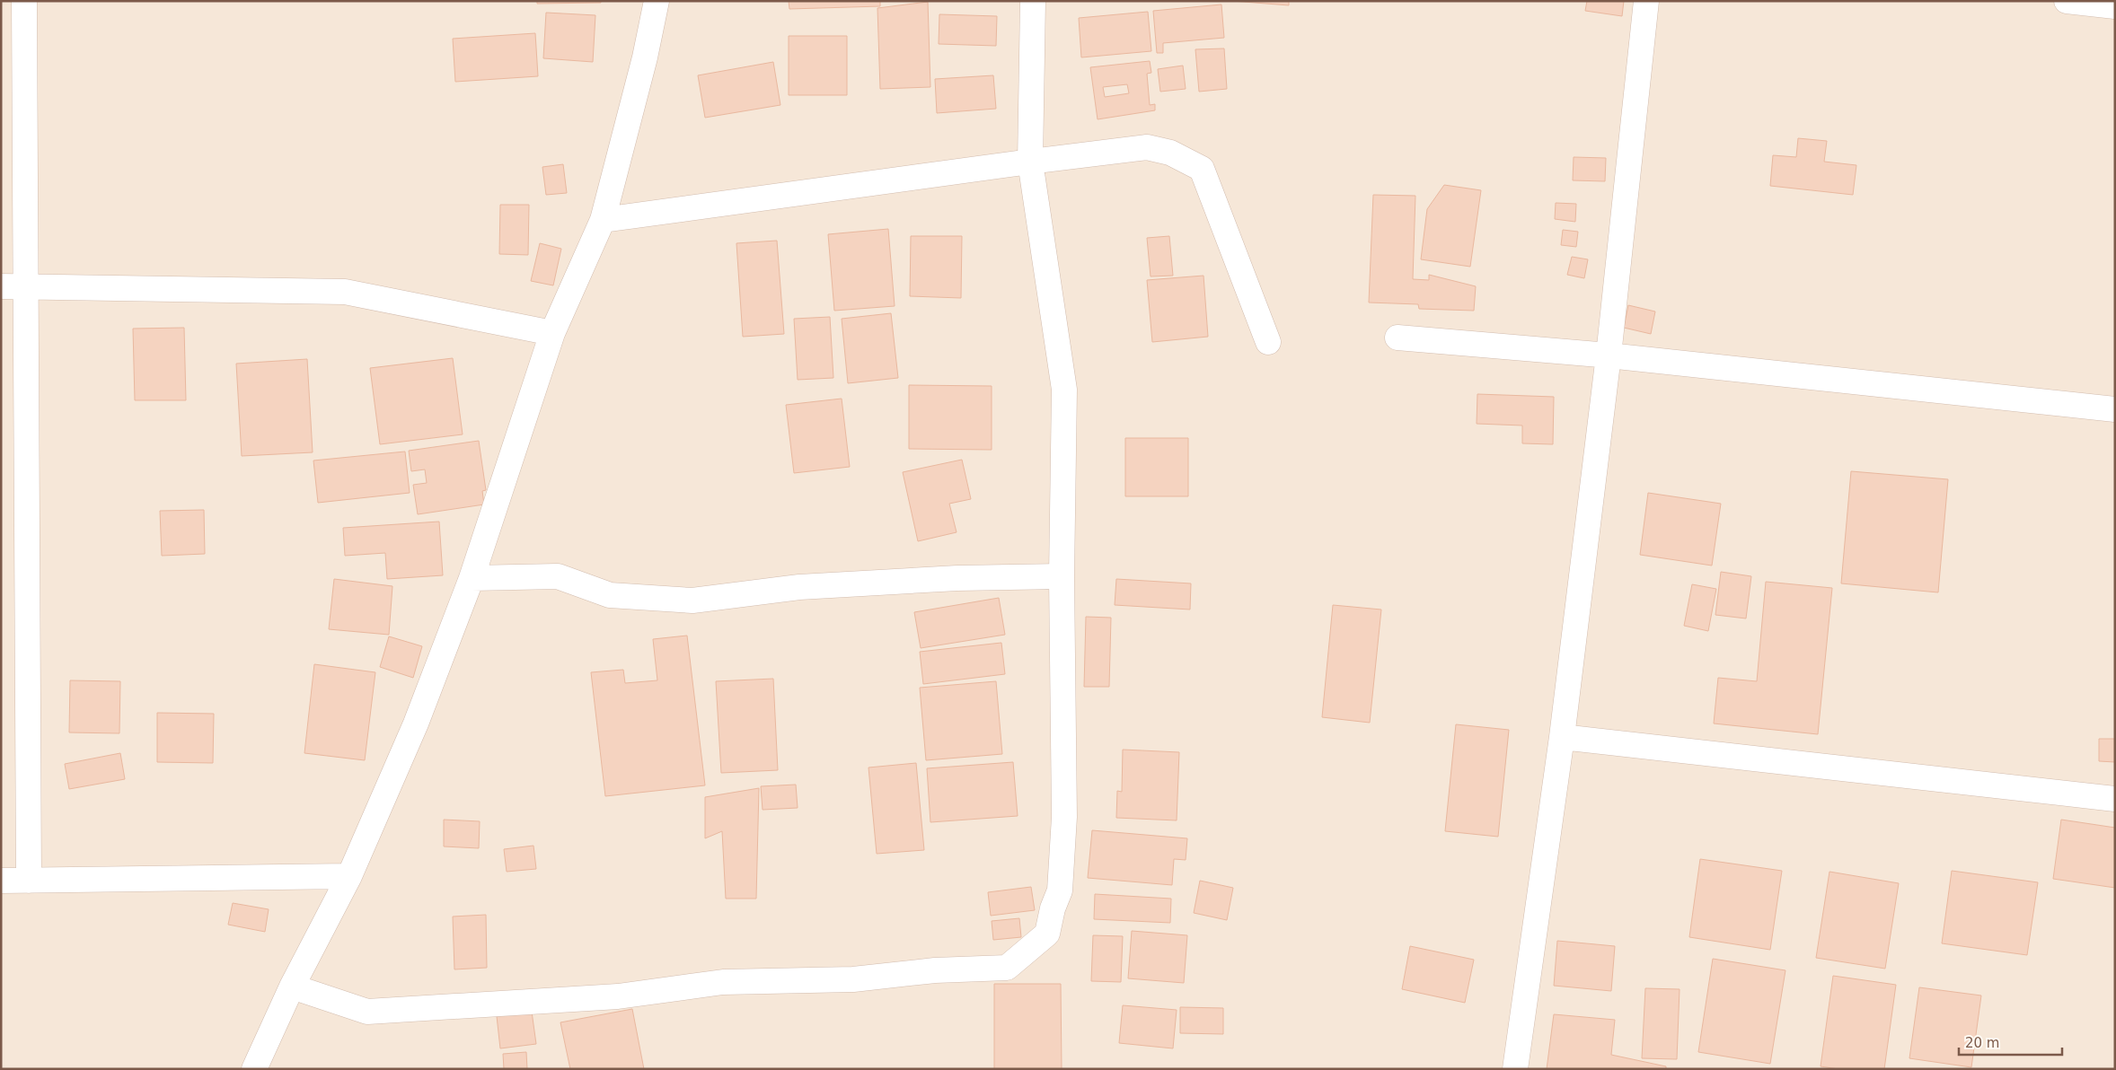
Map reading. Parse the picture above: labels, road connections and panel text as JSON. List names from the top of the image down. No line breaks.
{"scale_bar":"20 m"}
